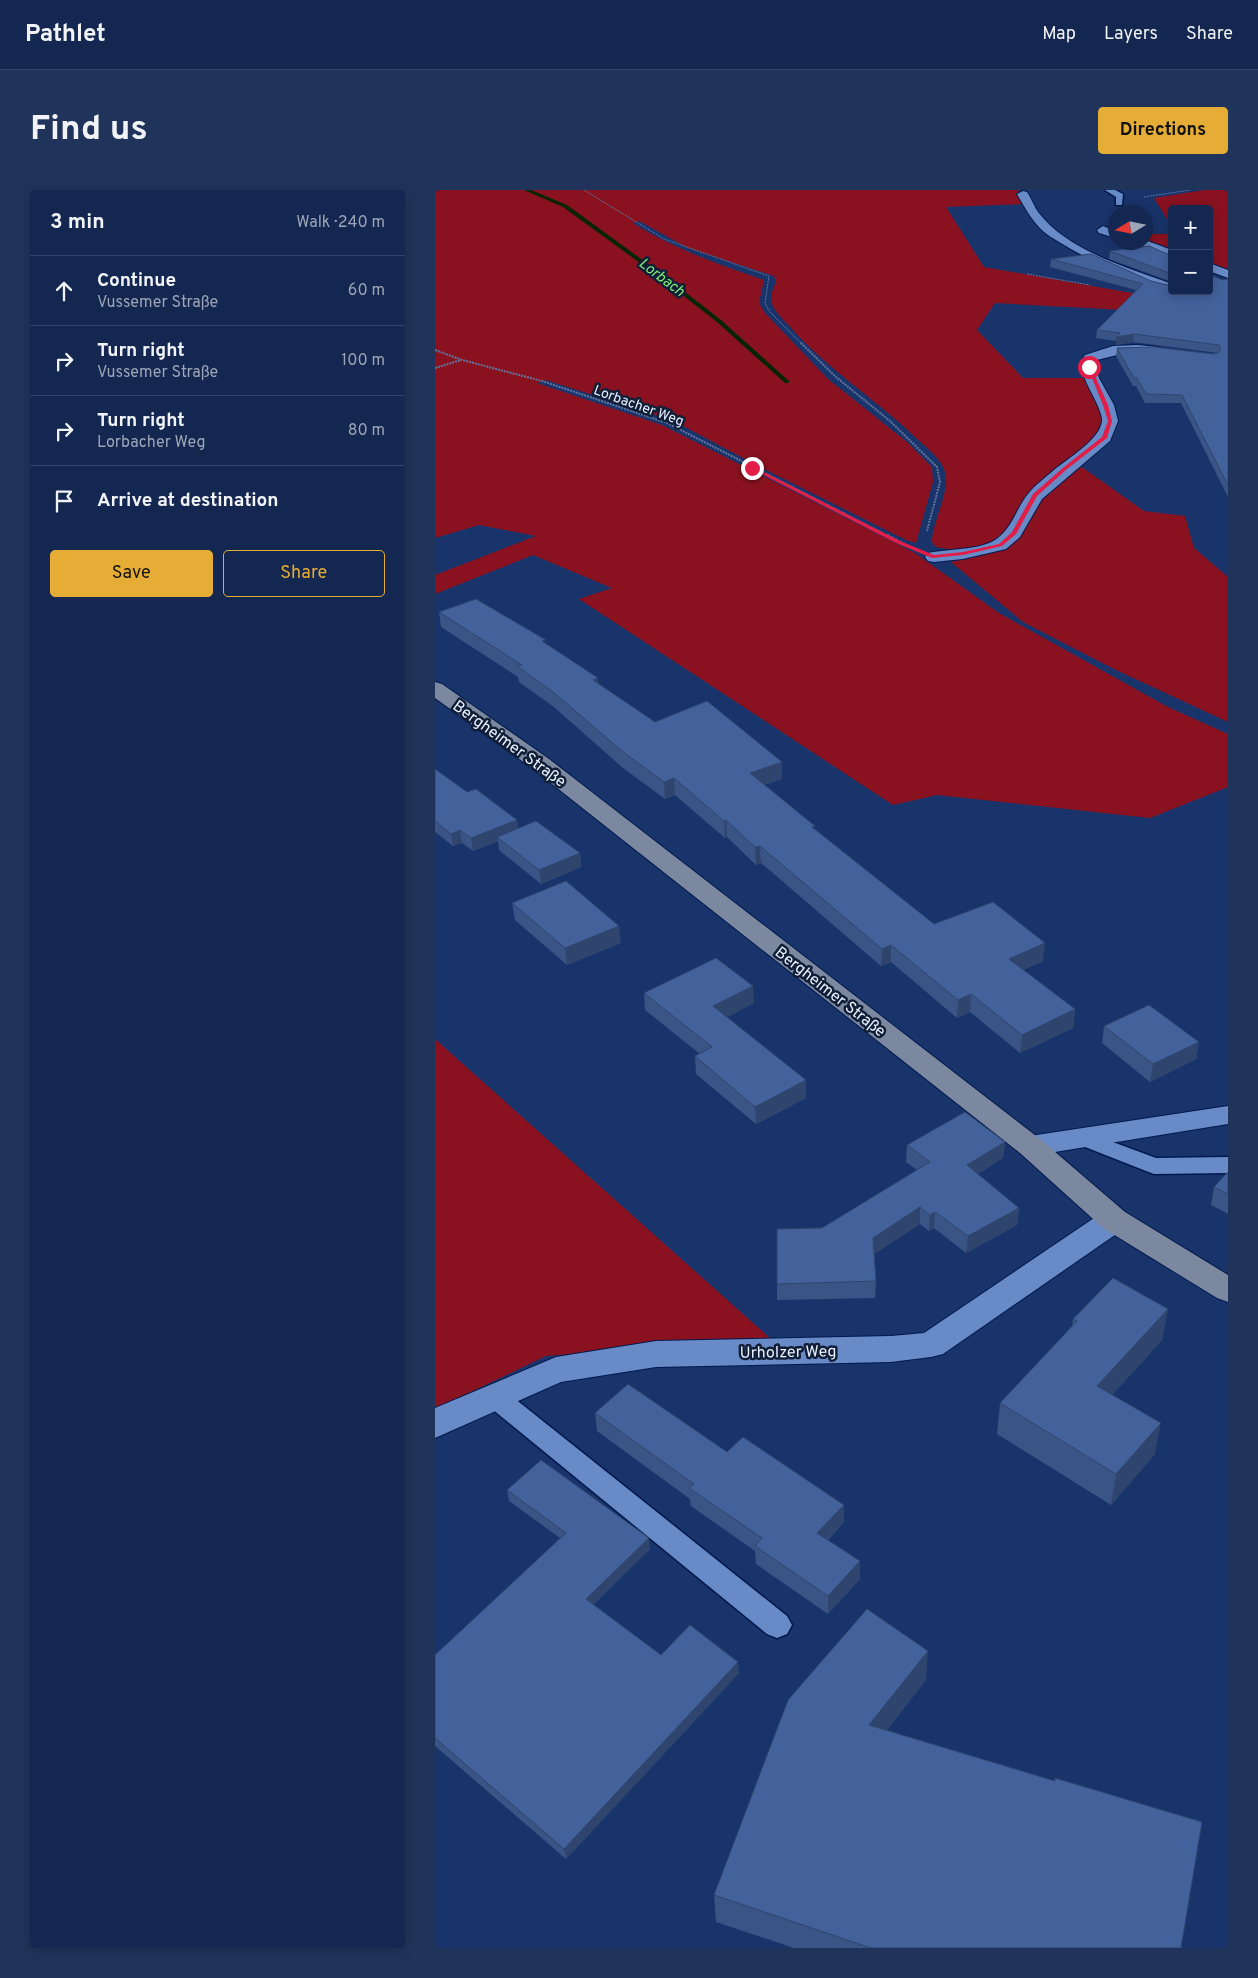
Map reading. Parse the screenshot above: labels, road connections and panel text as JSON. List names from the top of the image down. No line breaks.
{"streets":{"street":["Bergheimer Straße","Urholzer Weg"],"path":["Lorbacher Weg"]},"crossings":[["Bergheimer Straße","Urholzer Weg"]],"water":["Lorbach"],"north":"left","page":{"header":"Pathlet","nav":["Map","Layers","Share"],"buttons":["Directions",["Save","Share"]],"title":"Find us","heading":["3 min","Walk · 240 m"],"map_buttons":["+","−"],"list":[["Continue","Vussemer Straße","60 m"],["Turn right","Vussemer Straße","100 m"],["Turn right","Lorbacher Weg","80 m"],"Arrive at destination"]}}
